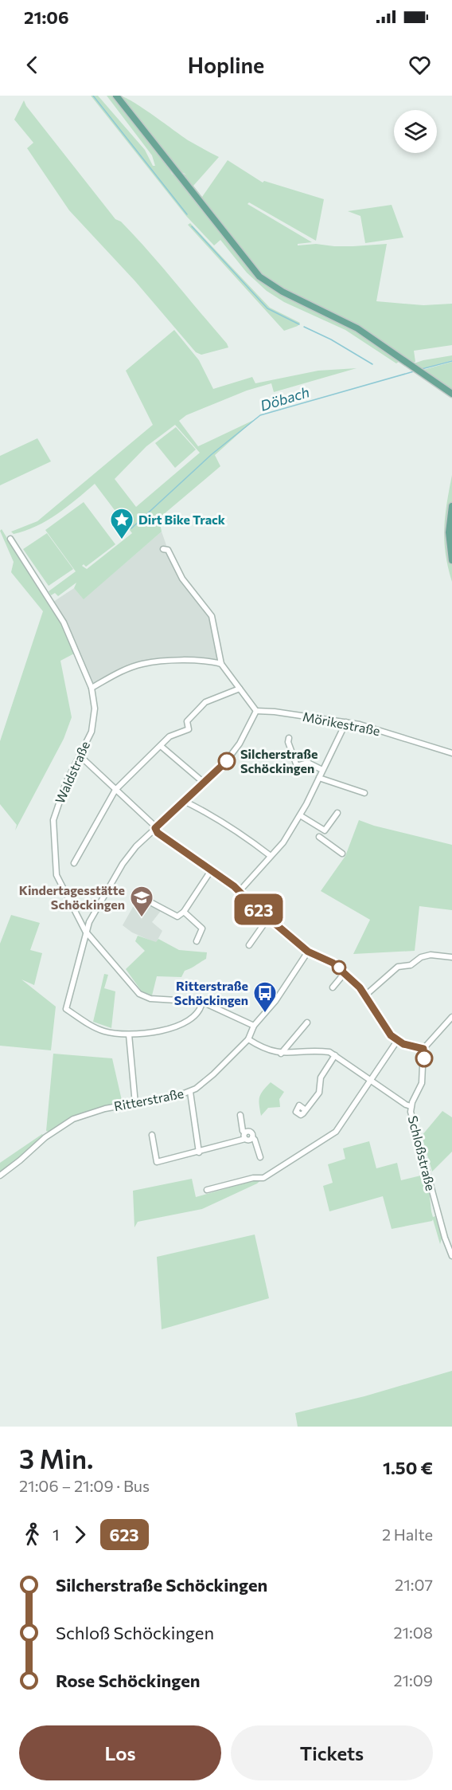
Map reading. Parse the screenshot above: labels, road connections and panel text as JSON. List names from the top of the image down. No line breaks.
{"streets":{"street":["Mörikestraße","Waldstraße","Ritterstraße","Schloßstraße"]},"crossings":[["Waldstraße","Ritterstraße"]],"water":["Döbach"],"places":{"place":["Dirt Bike Track"],"other":["Silcherstraße Schöckingen"],"school or university":["Kindertagesstätte Schöckingen"],"bus stop":["Ritterstraße Schöckingen"]},"lines":["bus line 623"],"page":{"status":"21:06","header":"Hopline","on_map":"623","heading":["3 Min.","21:06 – 21:09 · Bus","1.50 €"],"legs":["1","623","2 Halte"],"list":[{"name":"Silcherstraße Schöckingen","value":"21:07"},{"name":"Schloß Schöckingen","value":"21:08"},{"name":"Rose Schöckingen","value":"21:09"}],"buttons":["Los","Tickets"]}}
